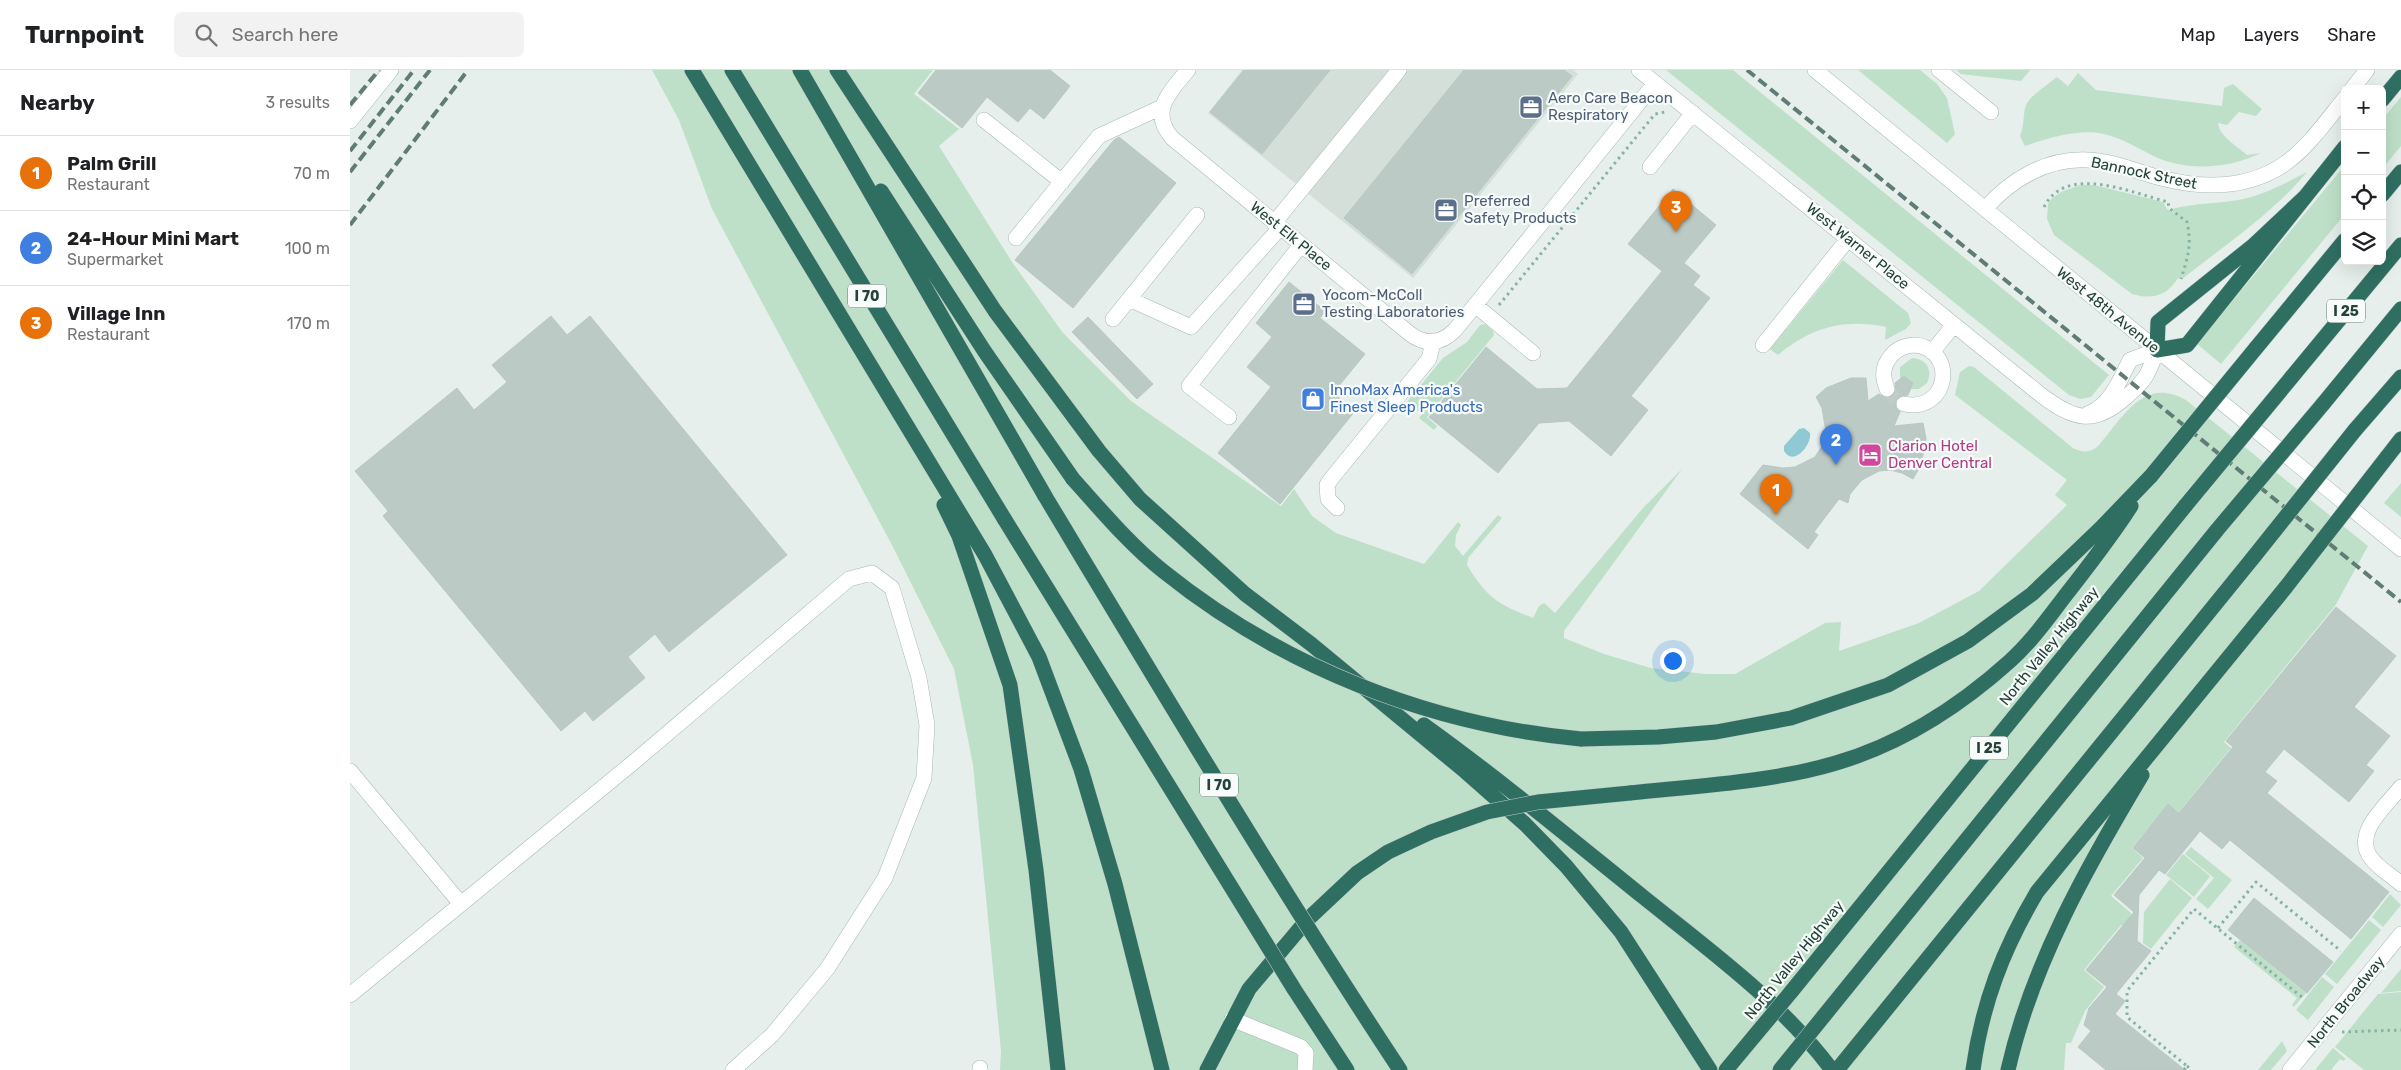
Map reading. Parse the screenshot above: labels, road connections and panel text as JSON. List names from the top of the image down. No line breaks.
{"streets":{"highway":["I 70","I 25","North Valley Highway"],"street":["Bannock Street","West Elk Place","West Warner Place","West 48th Avenue","North Broadway"]},"crossings":[["Bannock Street","West 48th Avenue"]],"places":{"office":["Aero Care Beacon Respiratory","Preferred Safety Products","Yocom-McColl Testing Laboratories"],"shop":["InnoMax America's Finest Sleep Products"],"hotel":["Clarion Hotel Denver Central"]},"page":{"header":"Turnpoint","search":"Search here","nav":["Map","Layers","Share"],"heading":["Nearby","3 results"],"map_buttons":["+","−"],"list":[{"mark":"1","name":"Palm Grill","note":"Restaurant","value":"70 m"},{"mark":"2","name":"24-Hour Mini Mart","note":"Supermarket","value":"100 m"},{"mark":"3","name":"Village Inn","note":"Restaurant","value":"170 m"}],"pins":["3","2","1"]}}
